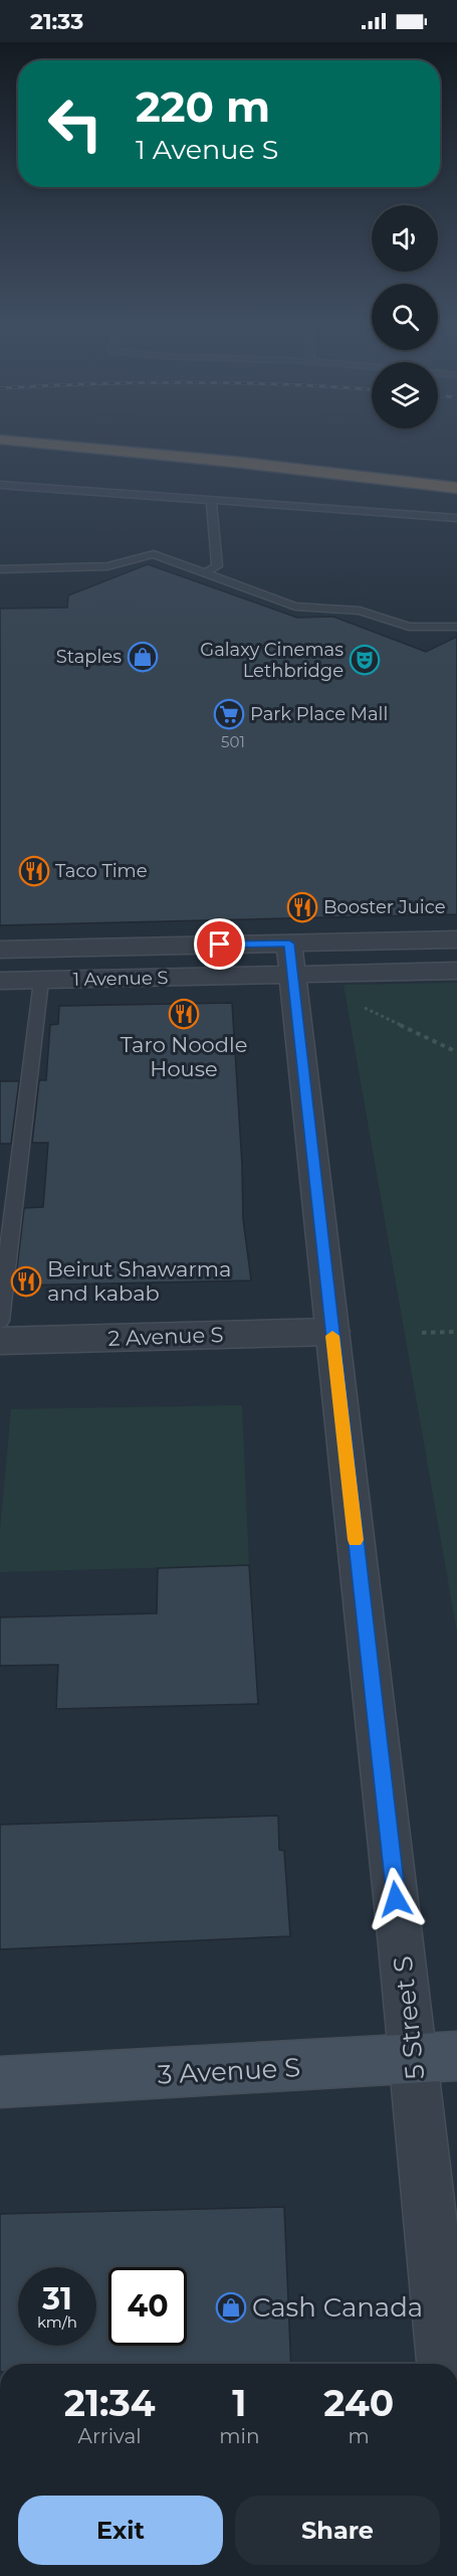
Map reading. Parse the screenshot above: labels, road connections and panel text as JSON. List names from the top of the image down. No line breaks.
{"streets":{"main road":["3 Avenue S"],"street":["1 Avenue S","2 Avenue S","5 Street S"]},"crossings":[["1 Avenue S","5 Street S"],["2 Avenue S","5 Street S"],["5 Street S","3 Avenue S"]],"places":{"shop":["Staples","Cash Canada"],"theatre":["Galaxy Cinemas Lethbridge"],"supermarket":["Park Place Mall"],"restaurant":["Taco Time","Booster Juice","Taro Noodle House","Beirut Shawarma and kabab"]},"house_numbers":["501"],"page":{"status":"21:33","turn":["220 m","1 Avenue S"],"speed":"31 km/h","limit":"40","eta":["21:34","Arrival","1","min","240","m"],"buttons":["Exit","Share"]}}
